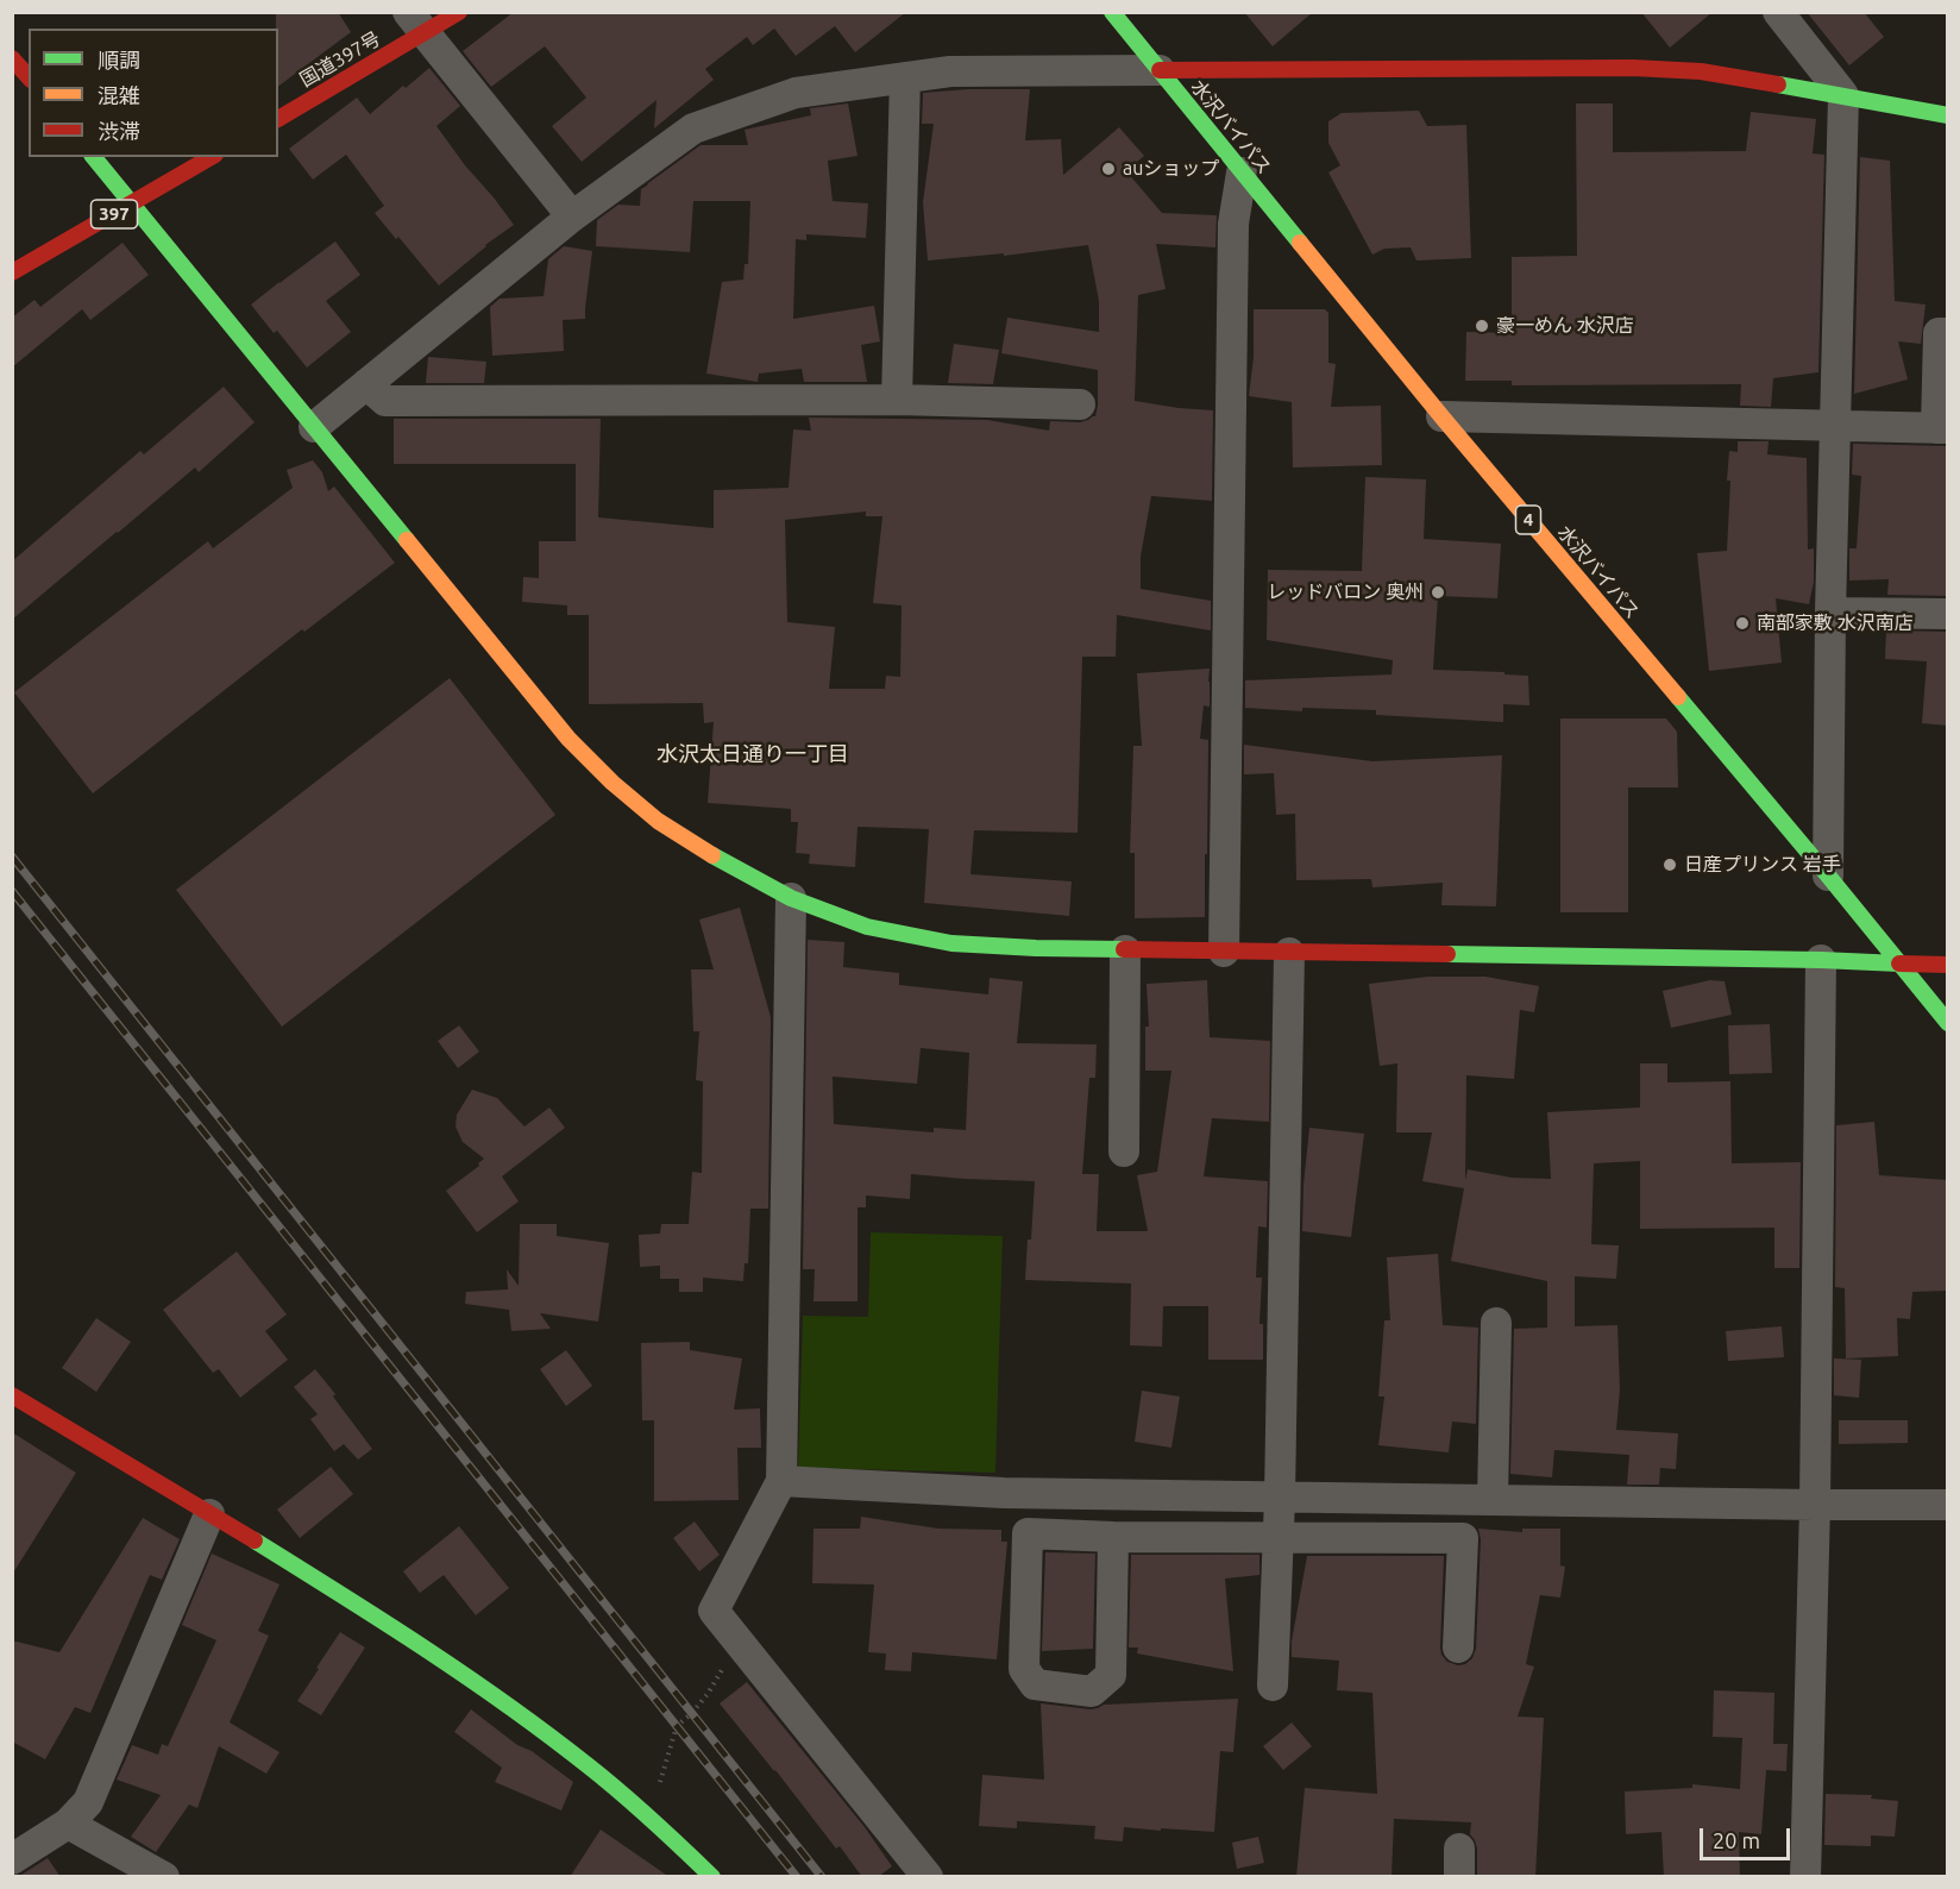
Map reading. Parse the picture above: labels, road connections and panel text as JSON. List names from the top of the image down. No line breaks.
{"streets":{"main road":["国道397号","水沢バイパス","397","4"]},"districts":["水沢太日通り一丁目"],"places":["auショップ","豪一めん 水沢店","レッドバロン 奥州","南部家敷 水沢南店","日産プリンス 岩手"],"legend":["順調","混雑","渋滞"],"scale_bar":"20 m"}
